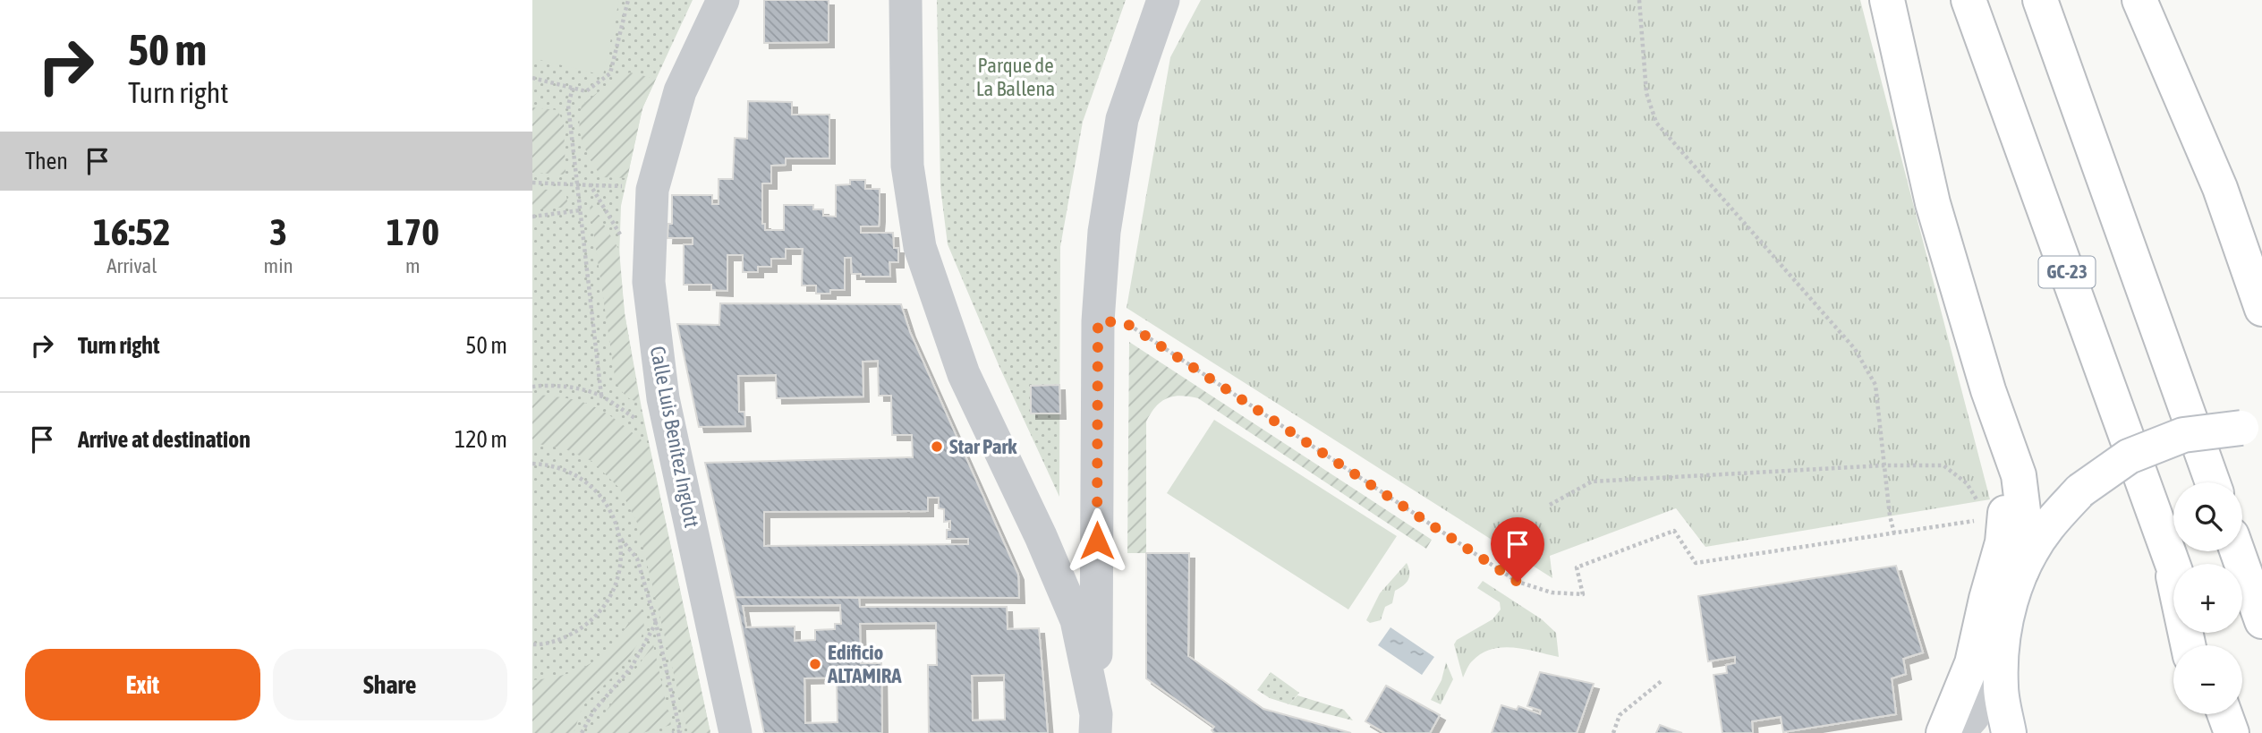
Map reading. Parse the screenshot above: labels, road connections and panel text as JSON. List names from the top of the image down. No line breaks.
{"streets":{"main road":["GC-23"],"street":["Calle Luis Benítez Inglott"]},"parks":["Parque de La Ballena"],"places":["Star Park","Edificio ALTAMIRA"],"page":{"turn":["50 m","Turn right"],"then":"Then","eta":["16:52","Arrival","3","min","170","m"],"list":[{"name":"Turn right","value":"50 m"},{"name":"Arrive at destination","value":"120 m"}],"map_buttons":["+","−"],"buttons":["Exit","Share"]}}
